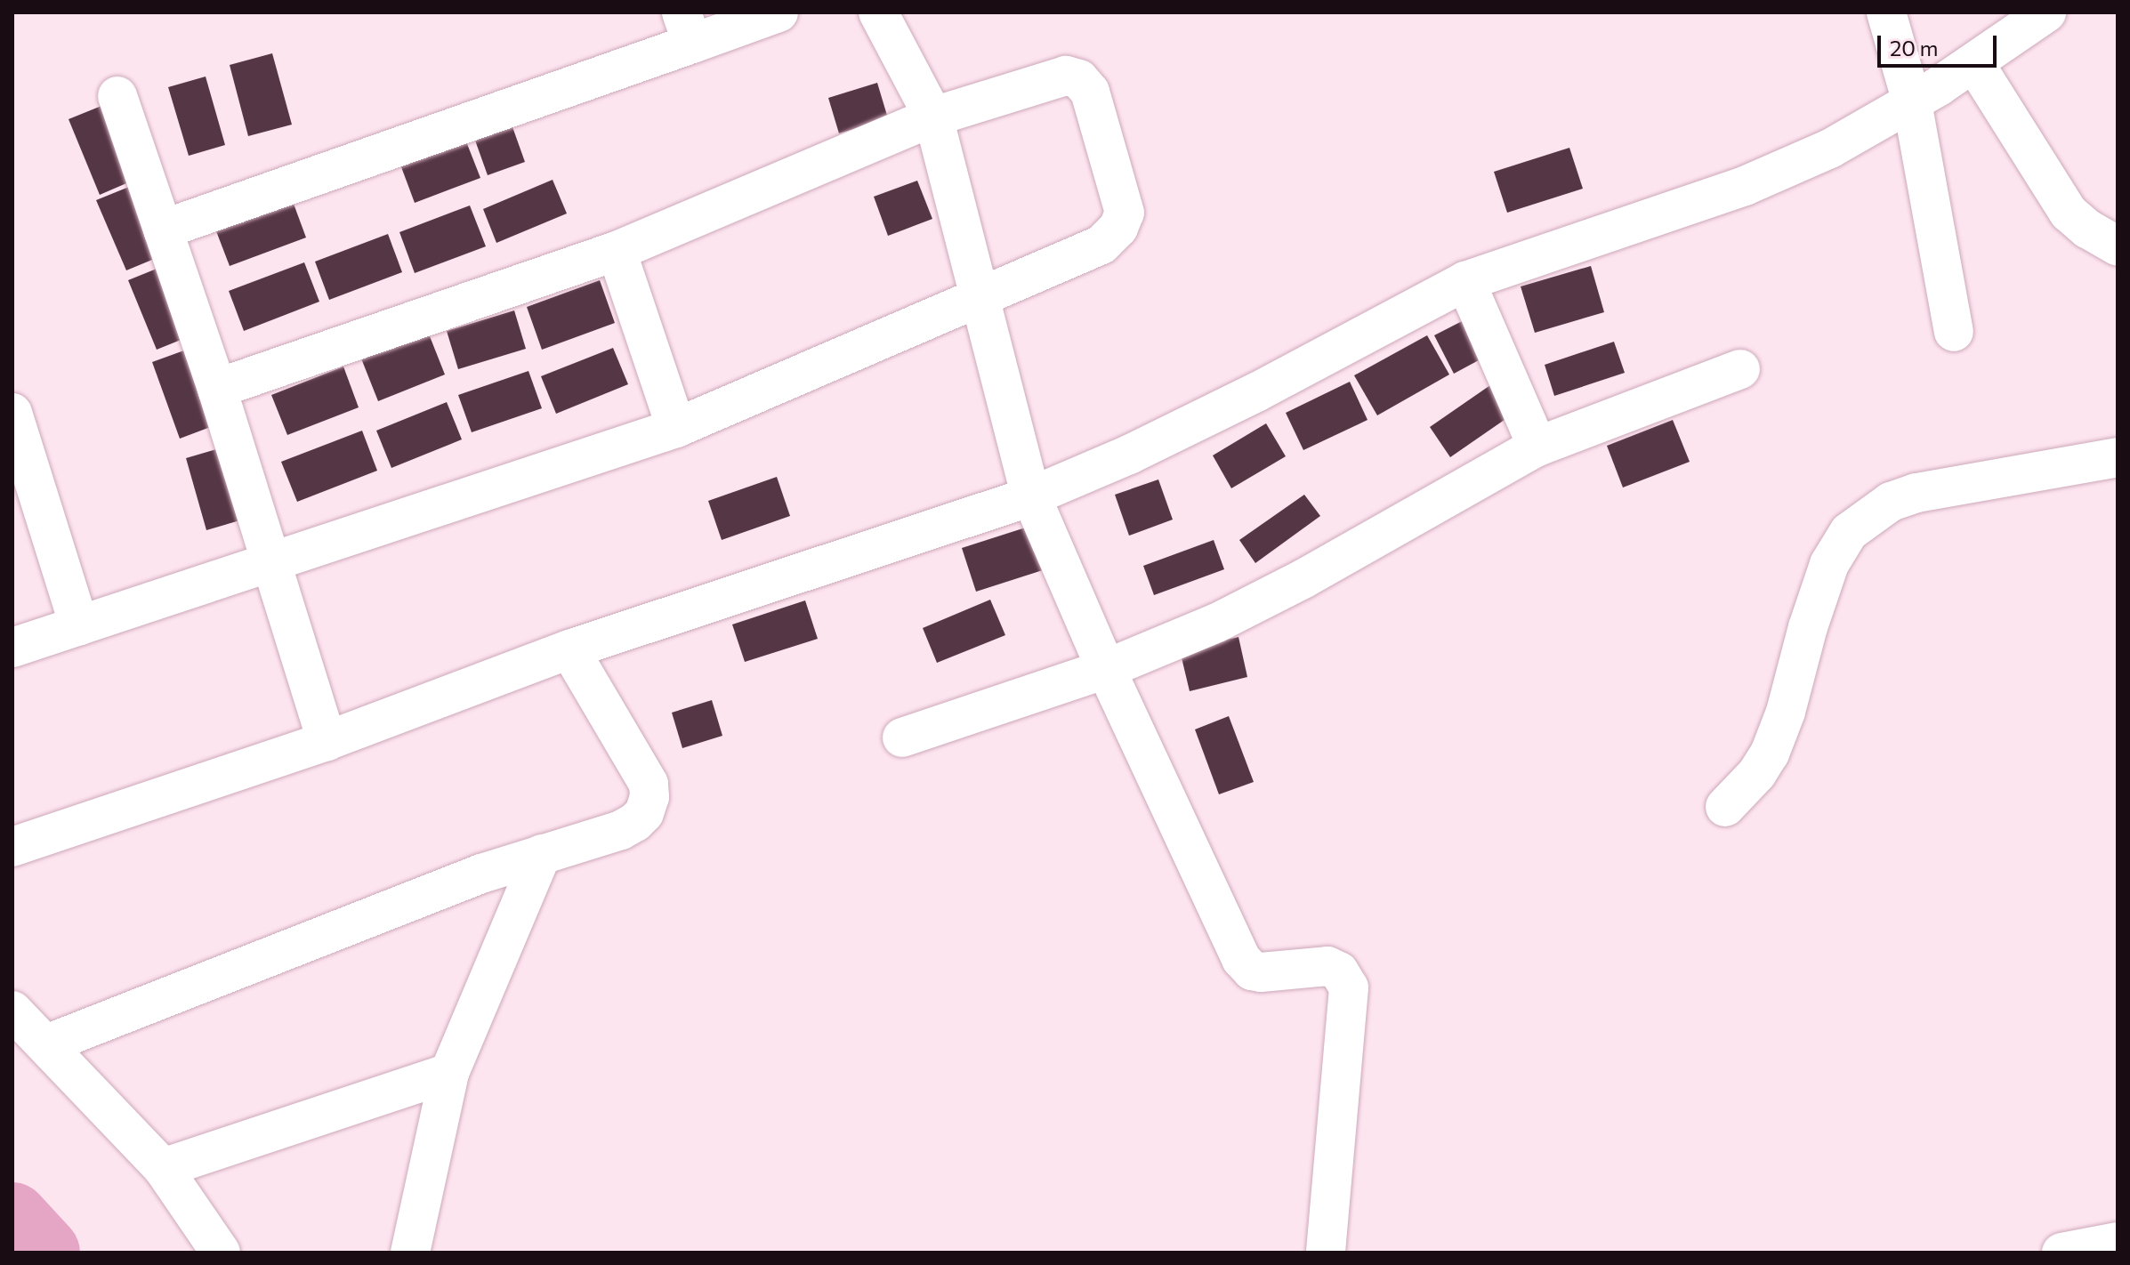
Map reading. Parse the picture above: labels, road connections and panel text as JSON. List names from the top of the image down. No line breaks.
{"scale_bar":"20 m"}
